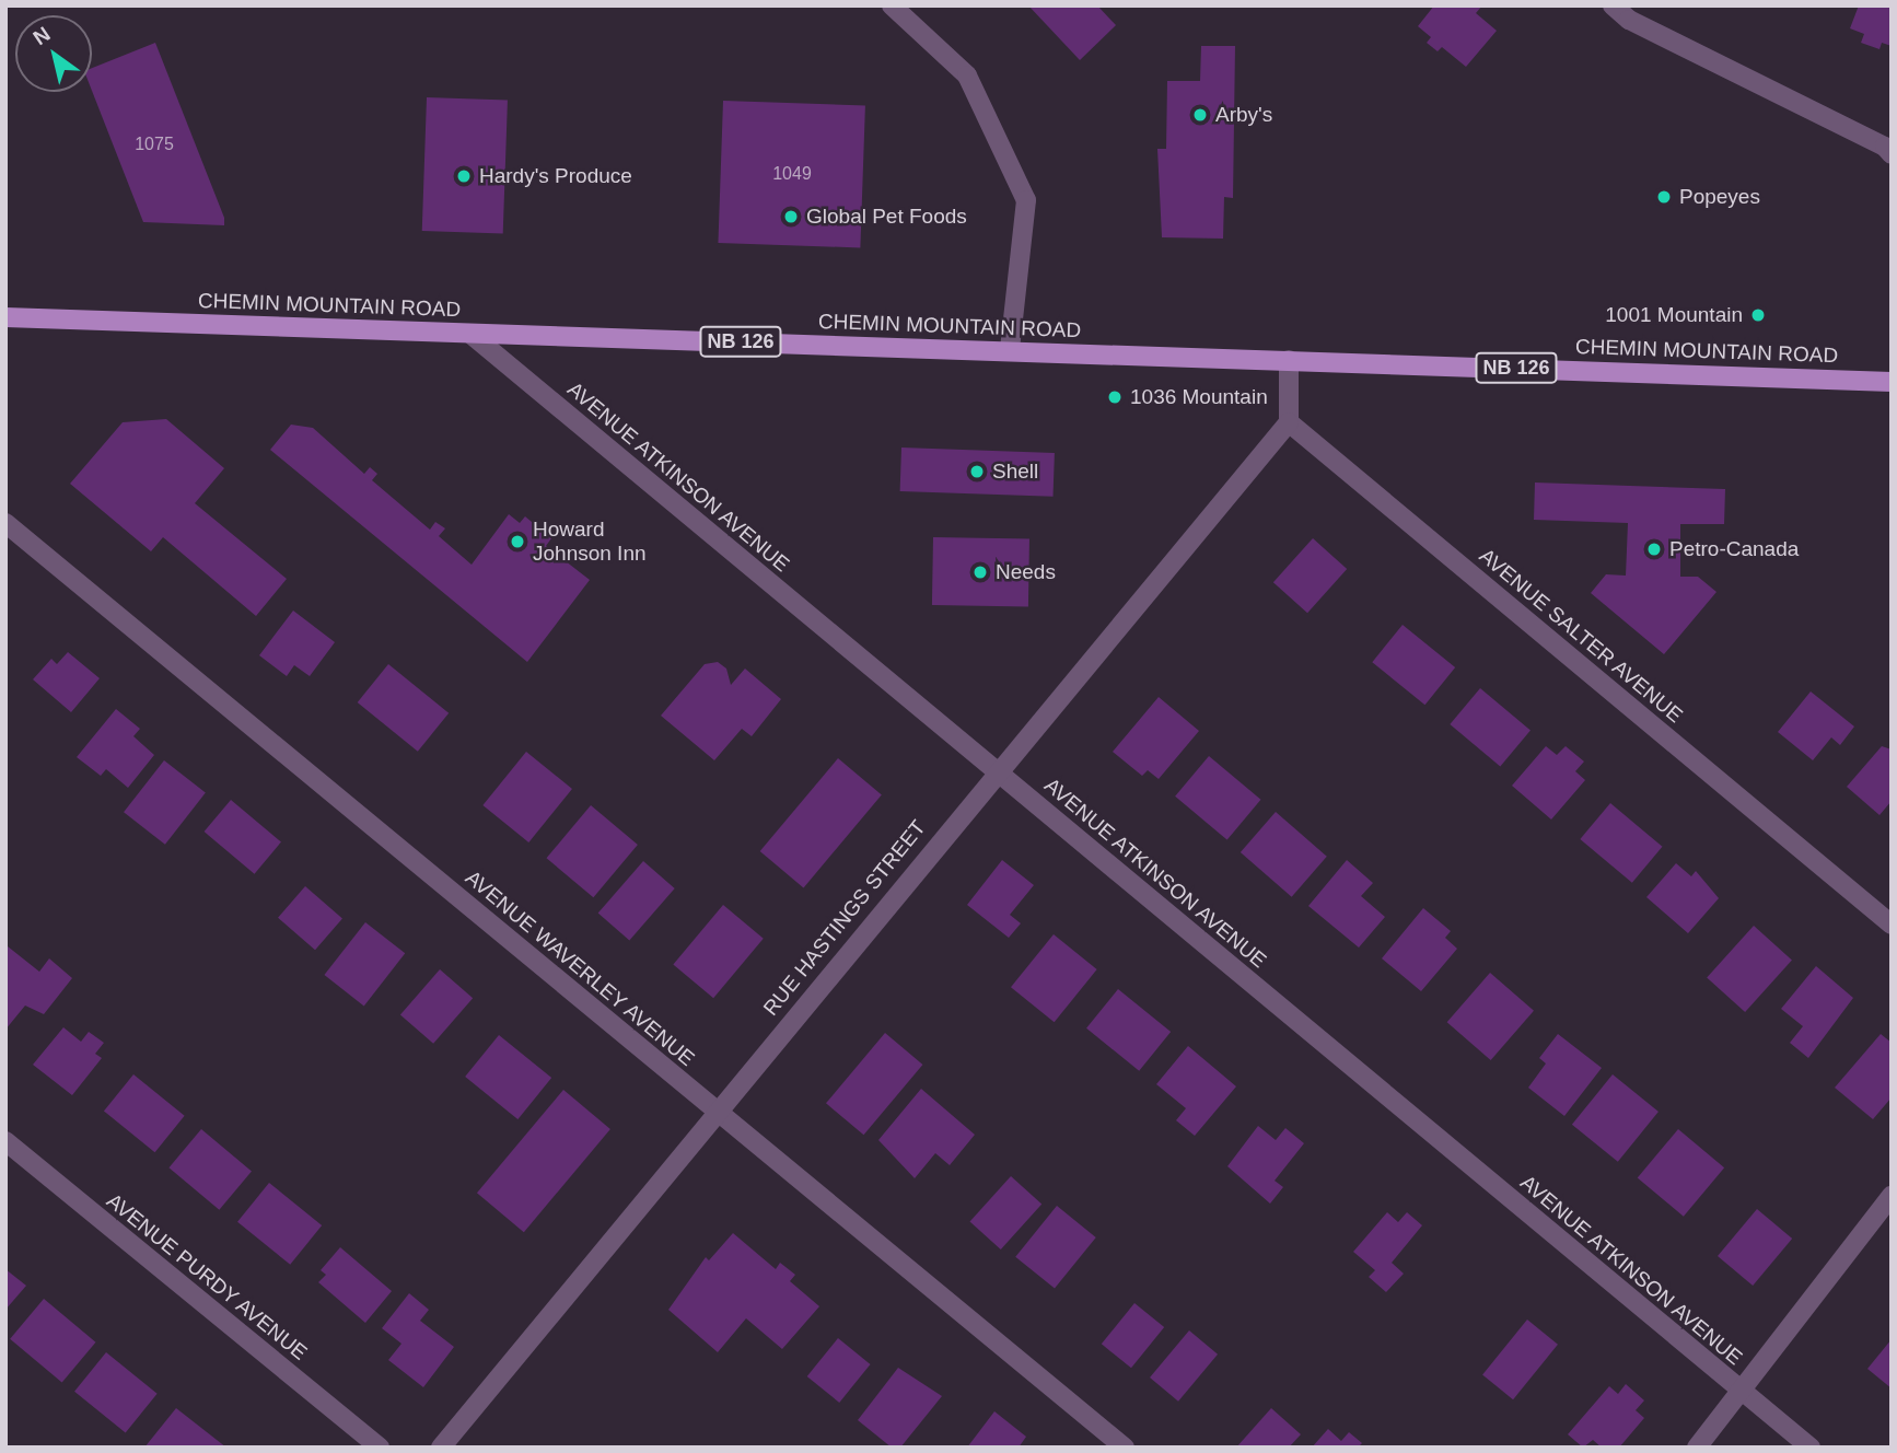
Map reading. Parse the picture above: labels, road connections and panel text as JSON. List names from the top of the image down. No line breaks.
{"streets":{"main road":["CHEMIN MOUNTAIN ROAD","NB 126"],"street":["AVENUE ATKINSON AVENUE","AVENUE SALTER AVENUE","RUE HASTINGS STREET","AVENUE WAVERLEY AVENUE","AVENUE PURDY AVENUE"]},"crossings":[["CHEMIN MOUNTAIN ROAD","AVENUE ATKINSON AVENUE"],["AVENUE ATKINSON AVENUE","RUE HASTINGS STREET"],["AVENUE SALTER AVENUE","RUE HASTINGS STREET"],["RUE HASTINGS STREET","AVENUE WAVERLEY AVENUE"]],"places":["Arby's","Hardy's Produce","Popeyes","Global Pet Foods","1001 Mountain","1036 Mountain","Shell","Howard Johnson Inn","Petro-Canada","Needs"],"house_numbers":["1075","1049"],"north":"top left"}
